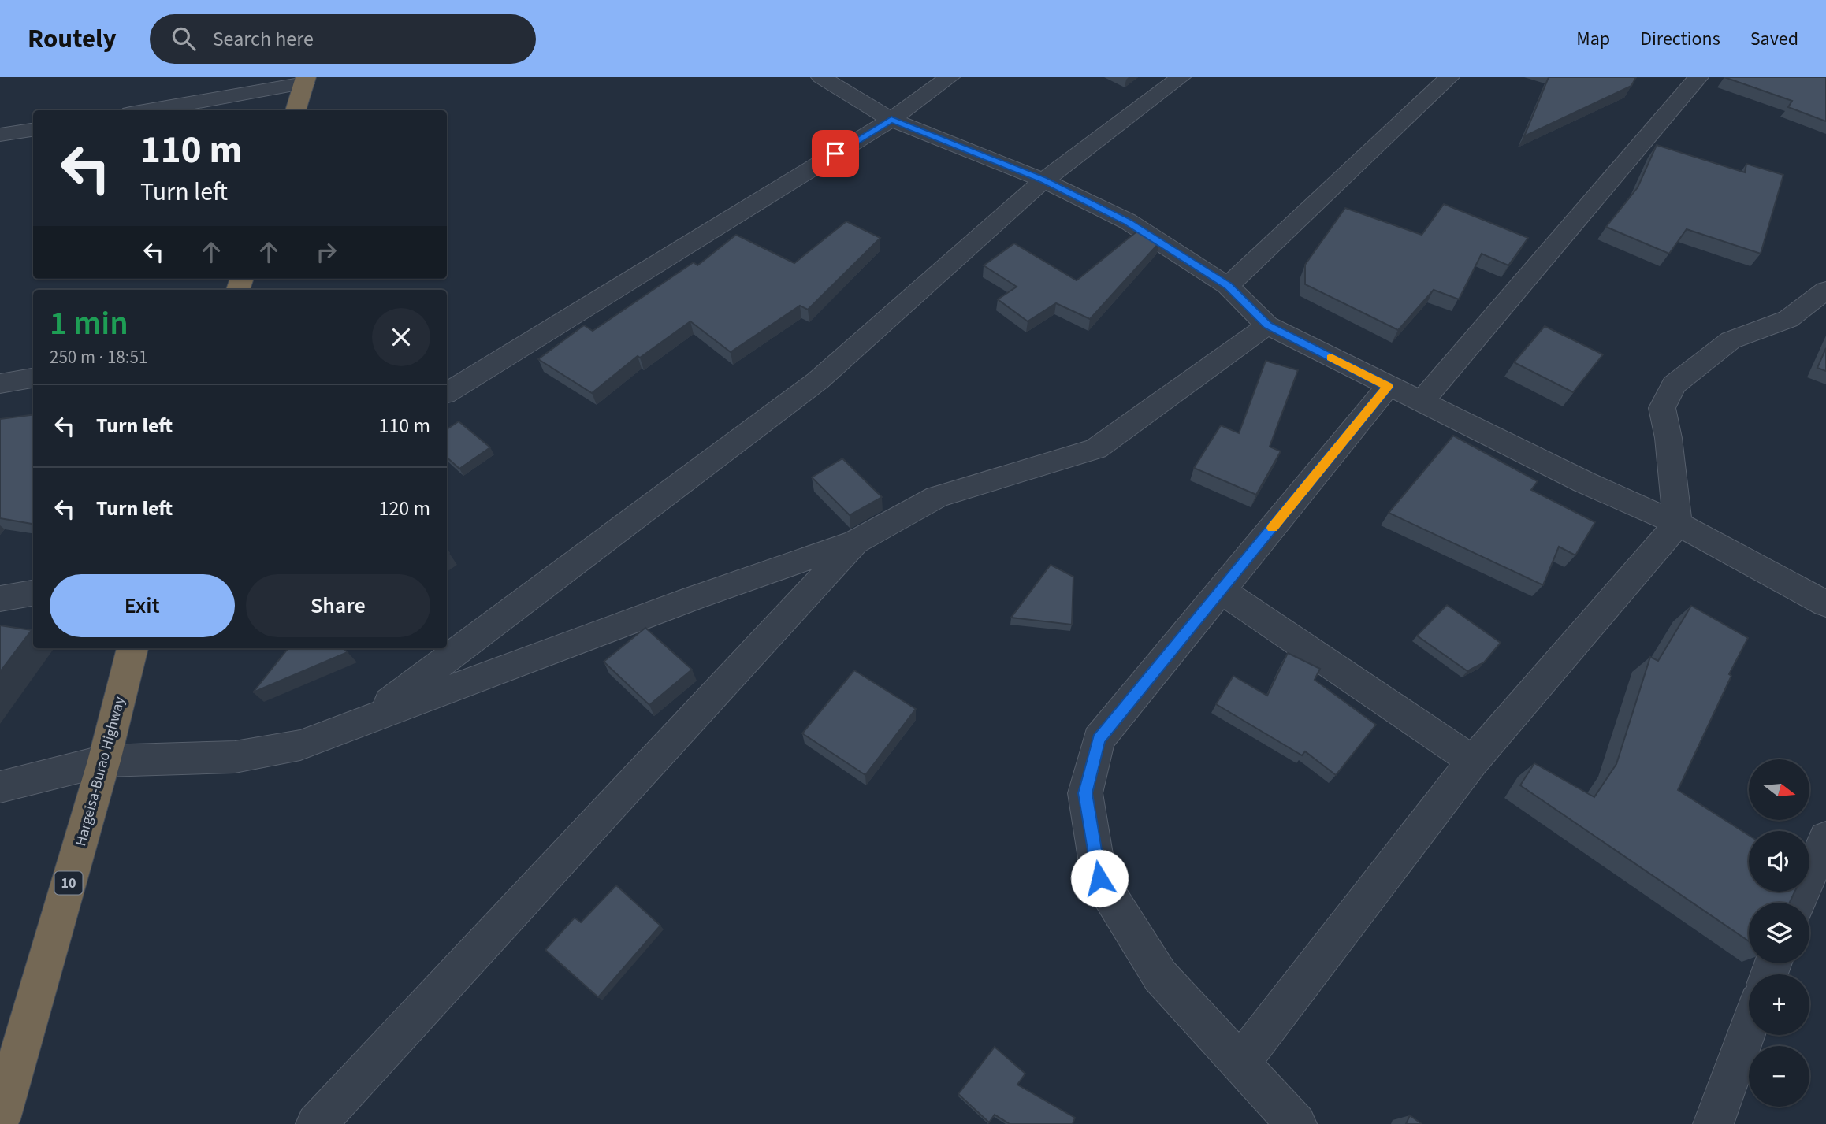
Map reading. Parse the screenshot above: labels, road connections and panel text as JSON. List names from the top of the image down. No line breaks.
{"streets":{"highway":["Hargeisa-Burao Highway","10"]},"north":"right","page":{"header":"Routely","search":"Search here","nav":["Map","Directions","Saved"],"turn":["110 m","Turn left"],"heading":["1 min","250 m · 18:51"],"list":[{"name":"Turn left","value":"110 m"},{"name":"Turn left","value":"120 m"}],"buttons":["Exit","Share"],"map_buttons":["+","−"]}}
